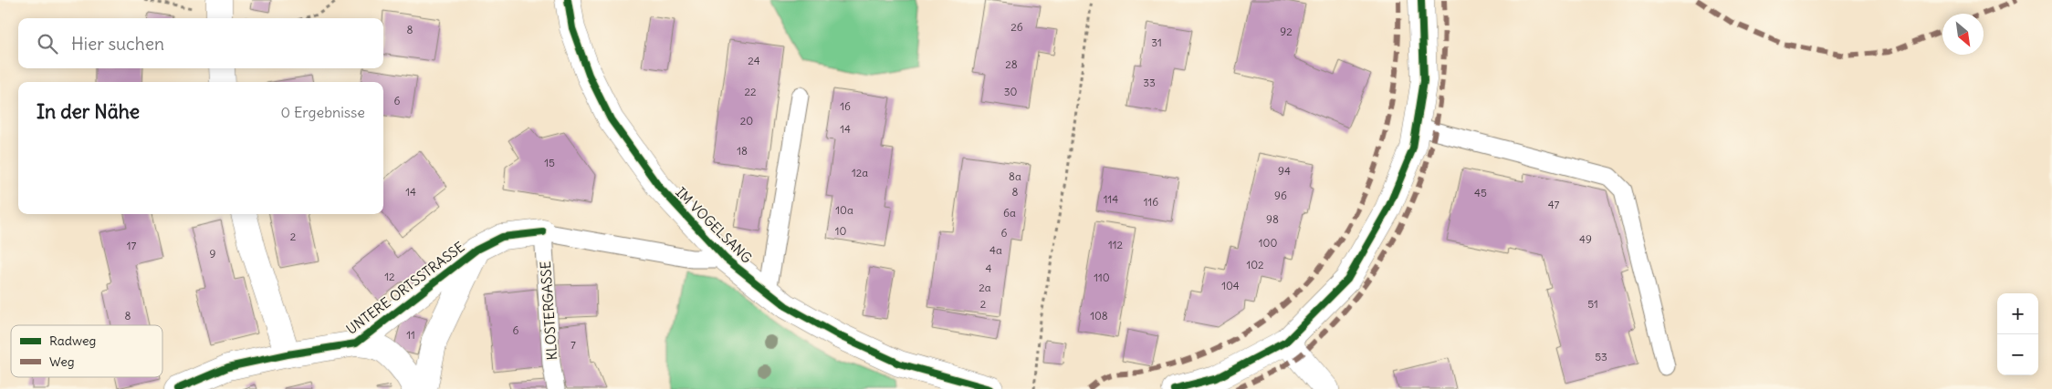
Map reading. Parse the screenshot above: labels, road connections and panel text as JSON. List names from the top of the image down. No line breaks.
{"streets":{"street":["IM VOGELSANG","UNTERE ORTSSTRASSE"],"lane":["KLOSTERGASSE"]},"crossings":[["UNTERE ORTSSTRASSE","KLOSTERGASSE"]],"house_numbers":["26","8","92","31","24","28","33","22","30","6","16","20","14","18","15","94","12a","8a","14","8","45","96","114","116","47","10a","6a","98","10","6","2","49","100","112","17","4a","9","102","4","12","110","104","2a","2","51","8","108","6","11","7","53"],"legend":["Radweg","Weg"],"north":"bottom right","page":{"search":"Hier suchen","heading":["In der Nähe","0 Ergebnisse"],"map_buttons":["+","−"]}}
